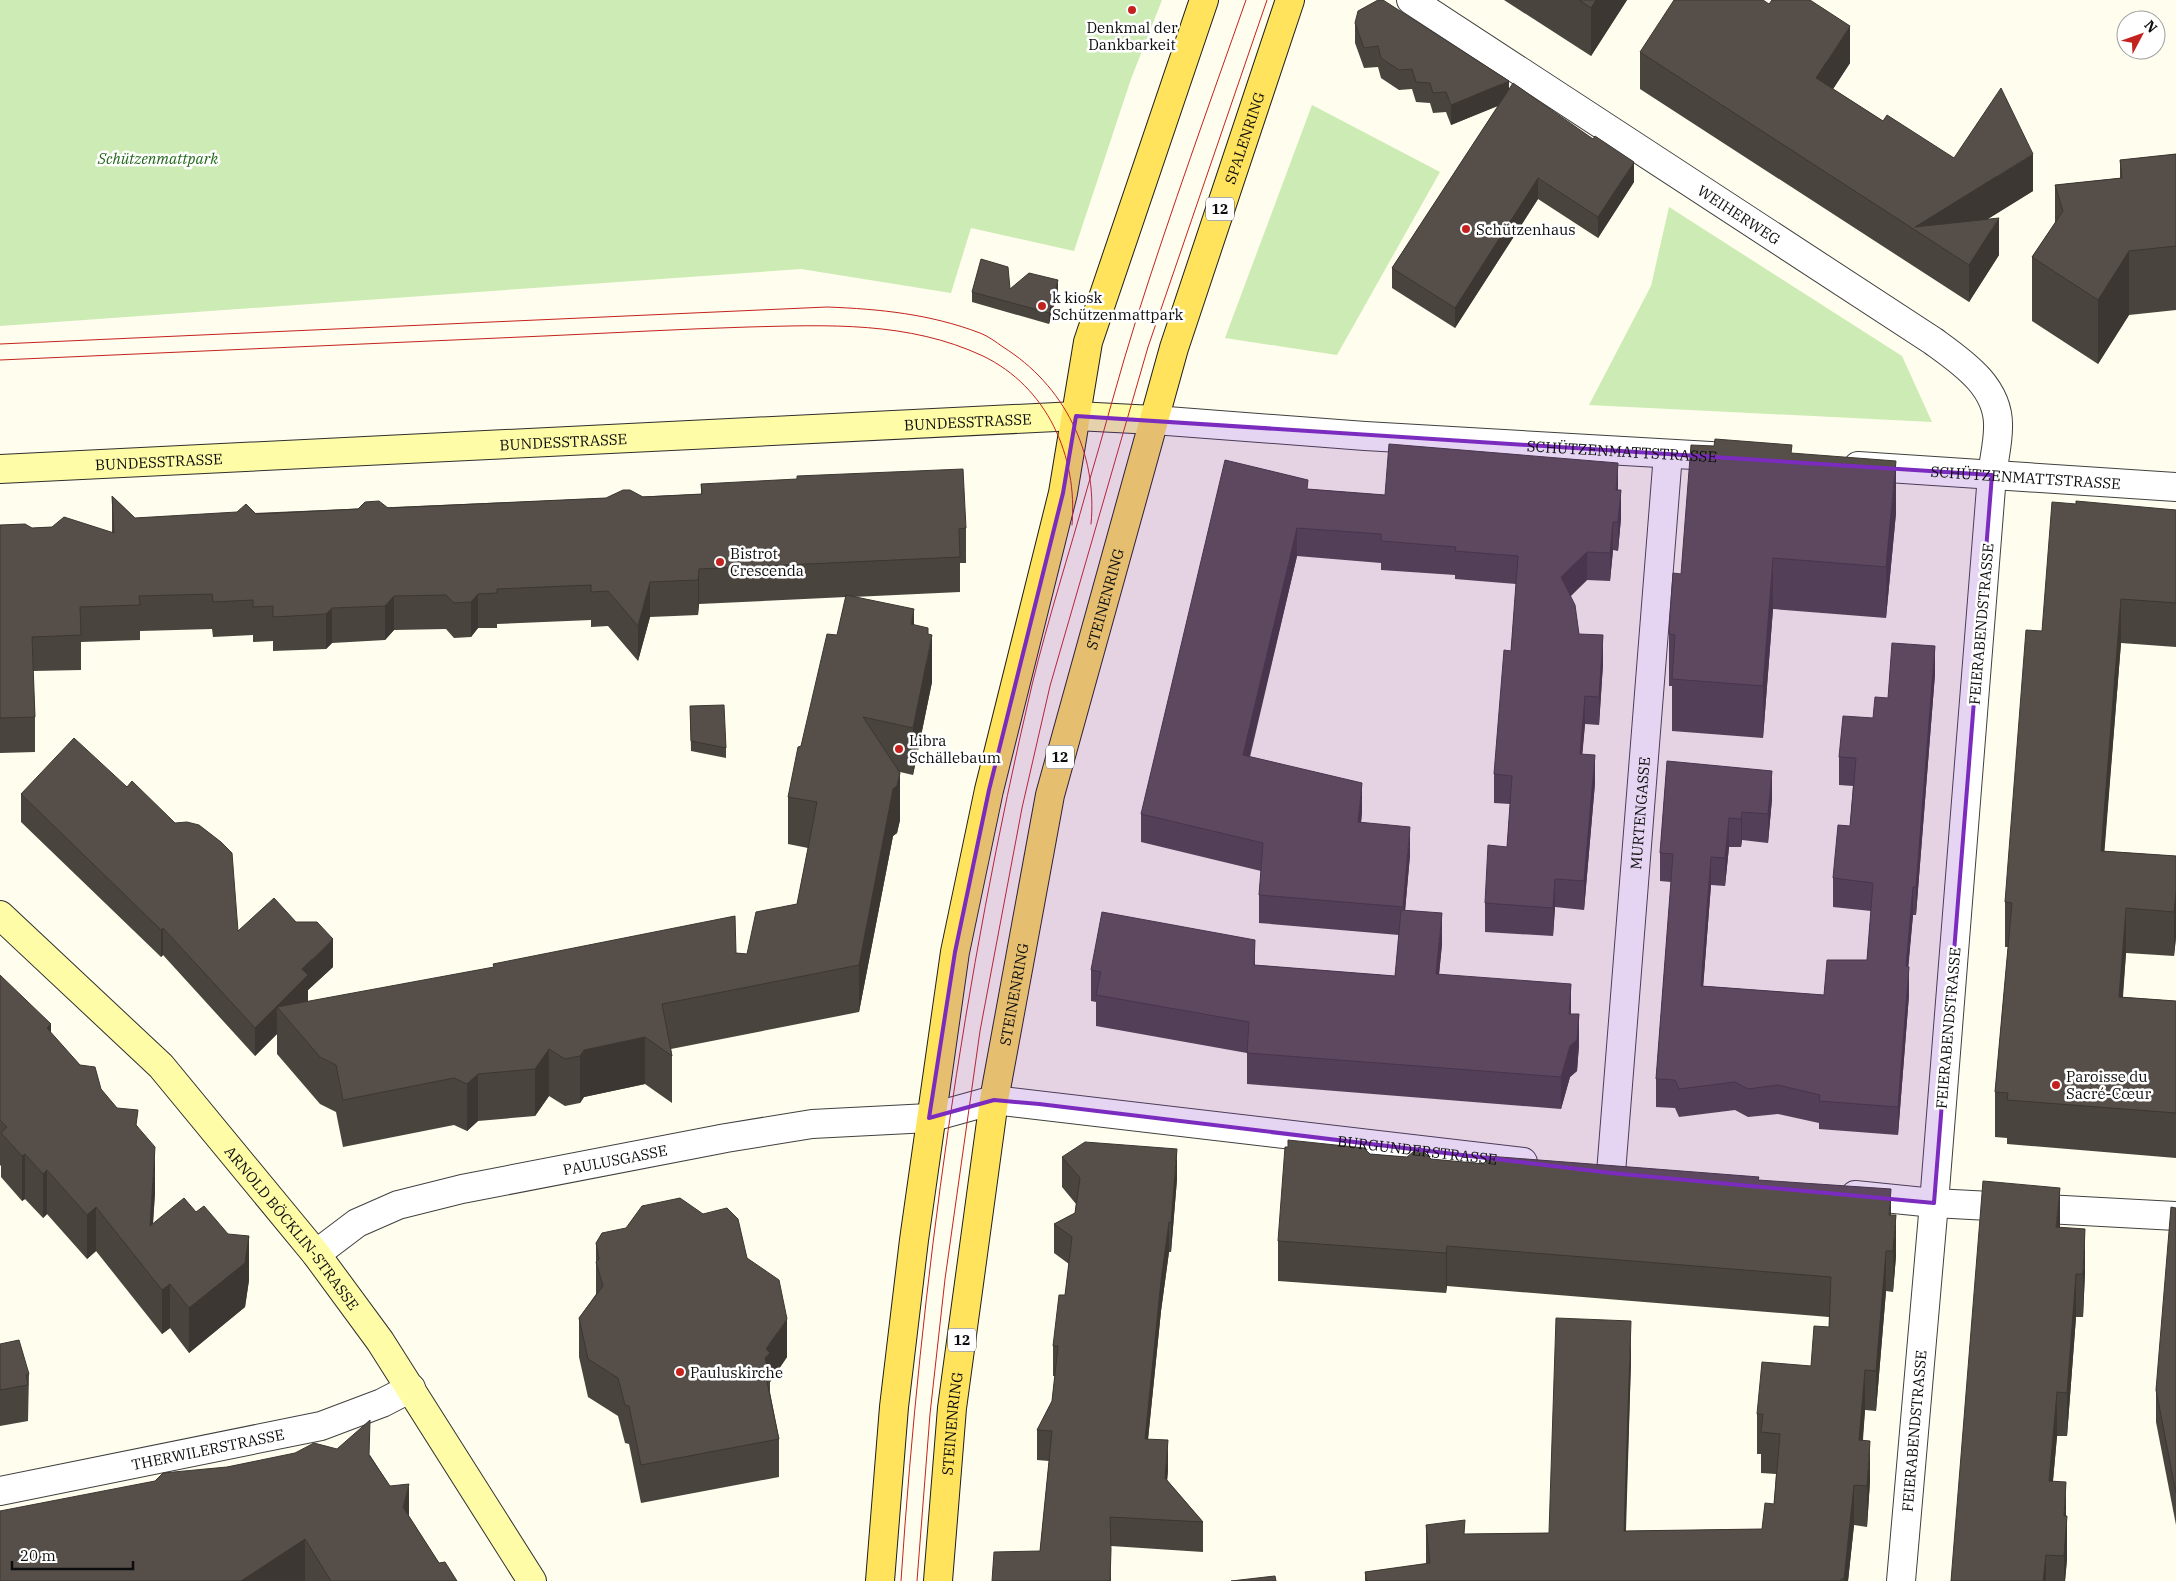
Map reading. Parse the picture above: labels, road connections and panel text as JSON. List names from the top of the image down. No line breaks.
{"streets":{"main road":["SPALENRING","12","BUNDESSTRASSE","SCHÜTZENMATTSTRASSE","STEINENRING","ARNOLD BÖCKLIN-STRASSE"],"street":["WEIHERWEG","FEIERABENDSTRASSE","MURTENGASSE","BURGUNDERSTRASSE","PAULUSGASSE","THERWILERSTRASSE"]},"crossings":[["SPALENRING","SCHÜTZENMATTSTRASSE"],["SPALENRING","STEINENRING"],["WEIHERWEG","SCHÜTZENMATTSTRASSE"],["WEIHERWEG","FEIERABENDSTRASSE"],["BUNDESSTRASSE","SCHÜTZENMATTSTRASSE"],["SCHÜTZENMATTSTRASSE","STEINENRING"],["SCHÜTZENMATTSTRASSE","FEIERABENDSTRASSE"],["SCHÜTZENMATTSTRASSE","MURTENGASSE"],["STEINENRING","BURGUNDERSTRASSE"],["BURGUNDERSTRASSE","PAULUSGASSE"],["PAULUSGASSE","ARNOLD BÖCKLIN-STRASSE"],["ARNOLD BÖCKLIN-STRASSE","THERWILERSTRASSE"]],"parks":["Schützenmattpark"],"places":["Denkmal der Dankbarkeit","Schützenhaus","k kiosk Schützenmattpark","Bistrot Crescenda","Libra Schällebaum","Paroisse du Sacré-Cœur","Pauluskirche"],"scale_bar":"20 m","north":"top right"}
